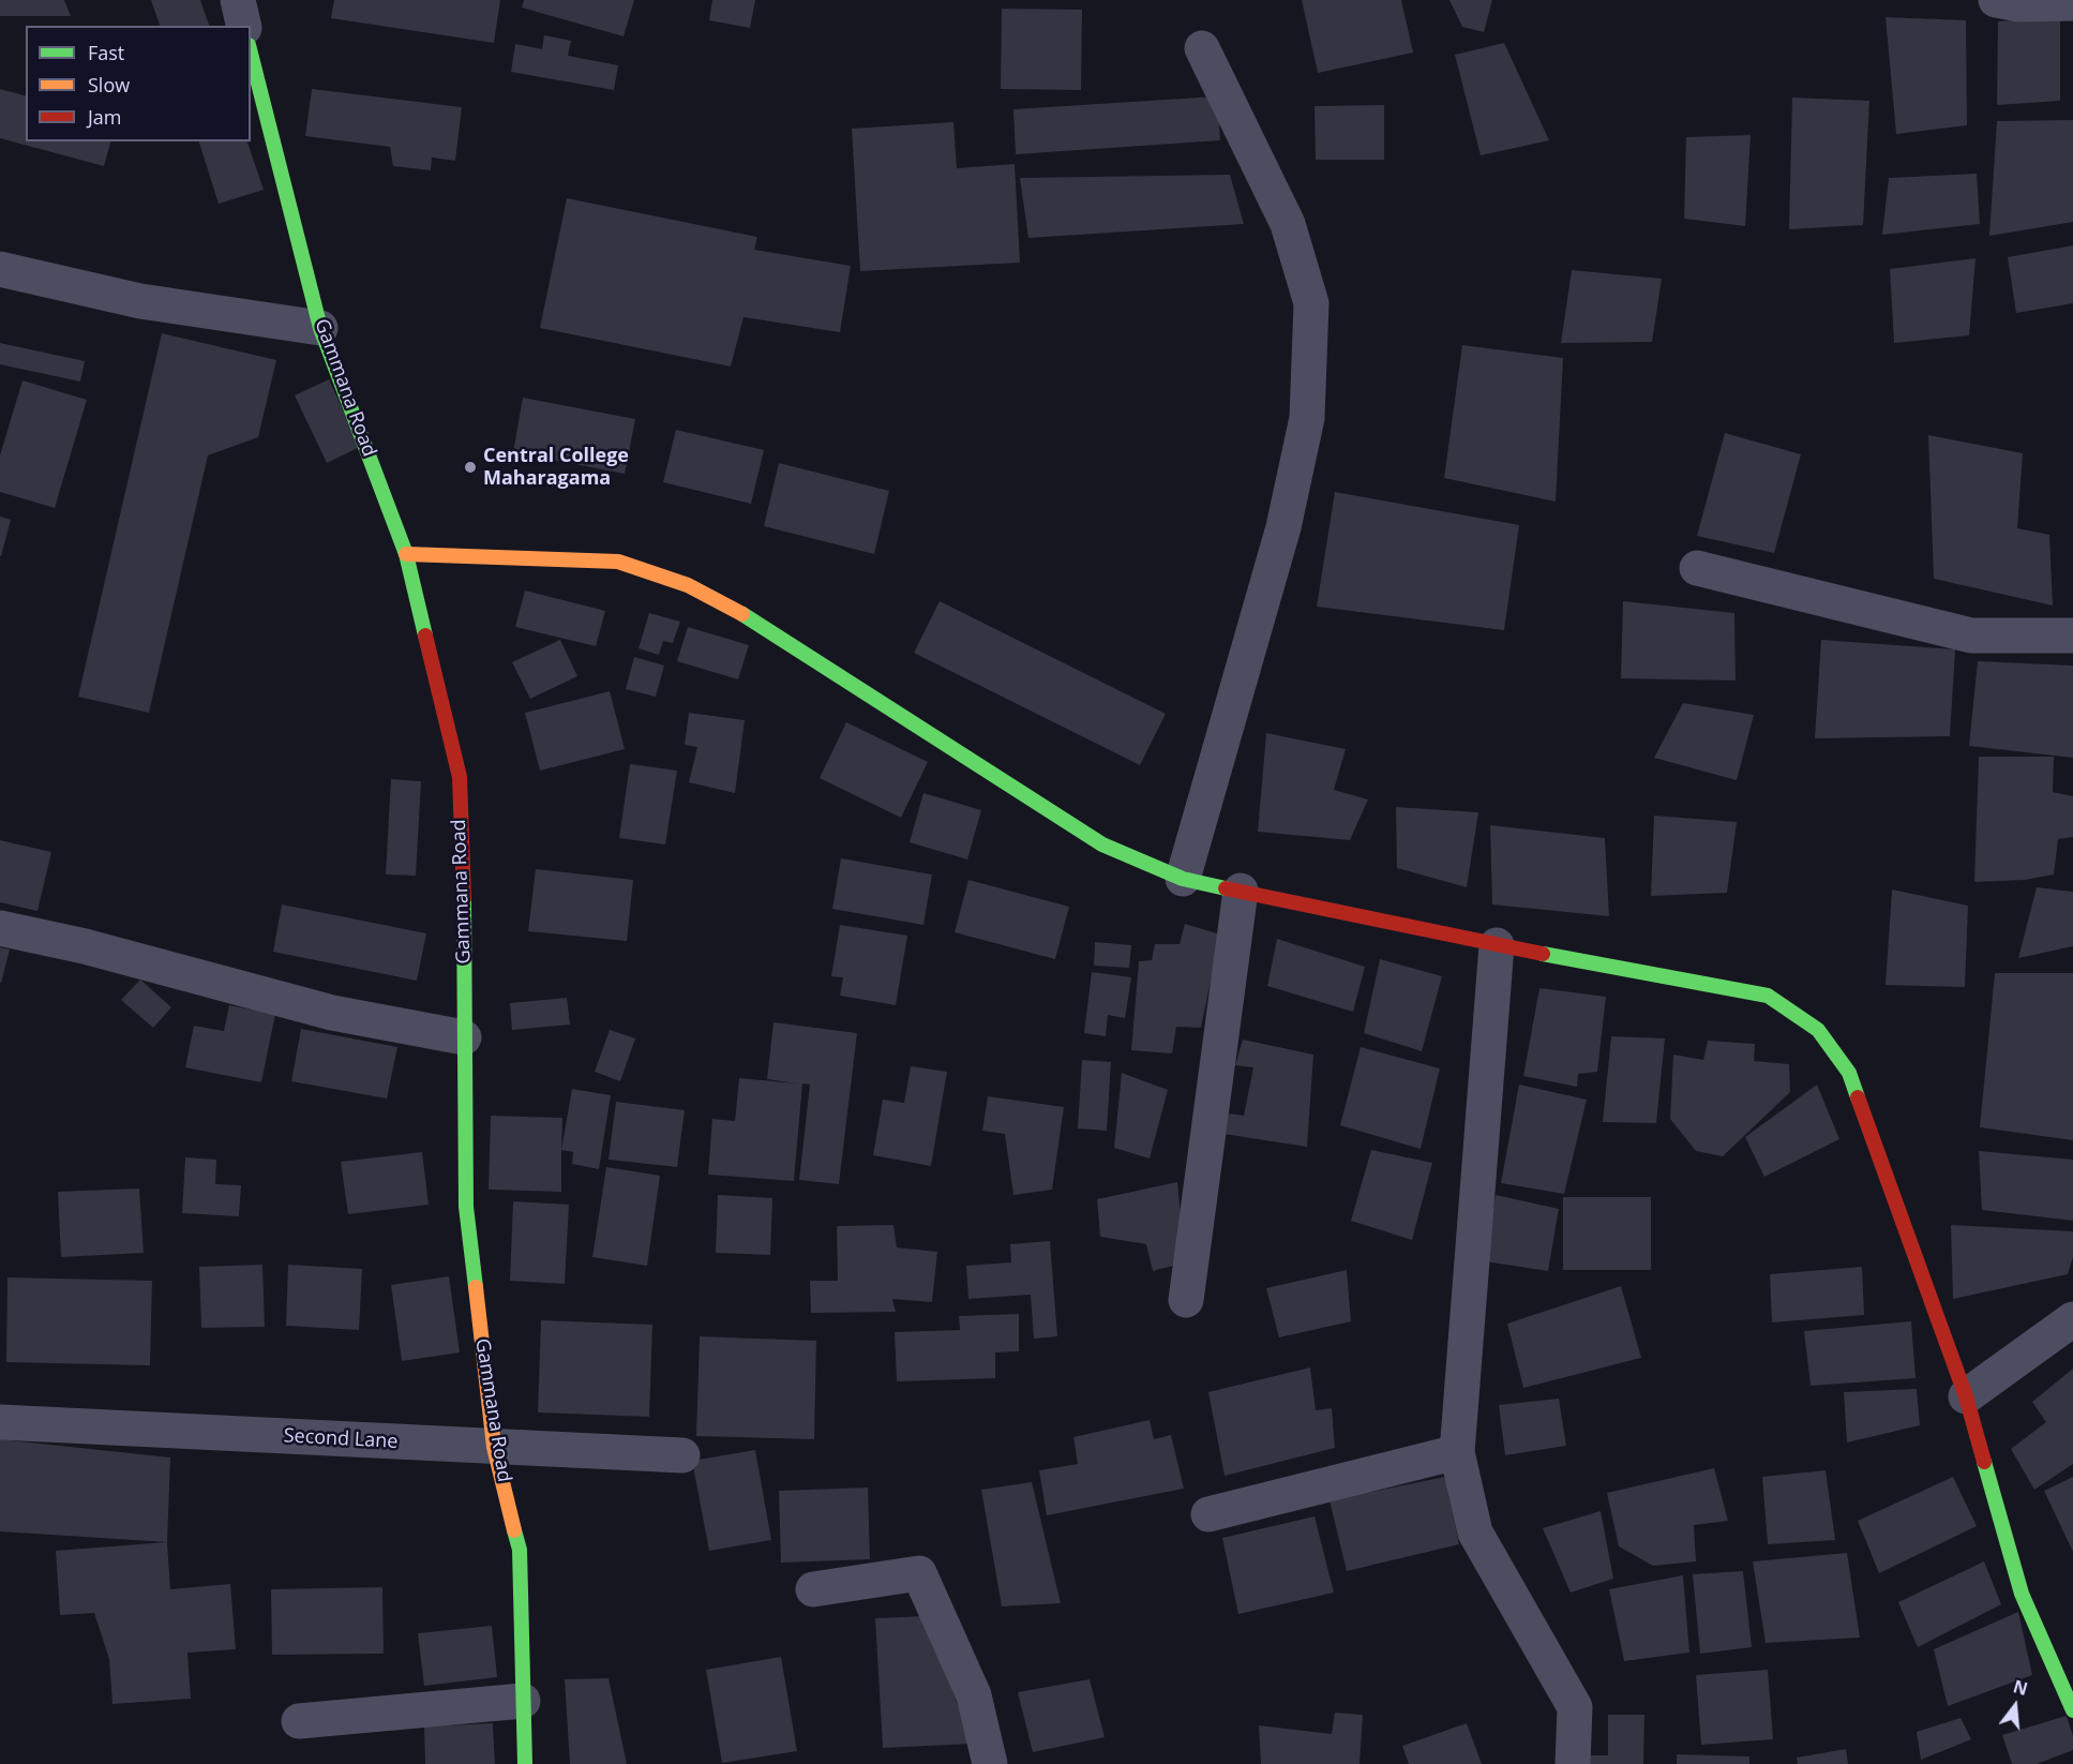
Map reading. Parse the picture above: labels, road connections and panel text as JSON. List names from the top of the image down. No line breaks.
{"streets":{"street":["Gammana Road","Second Lane"]},"crossings":[["Gammana Road","Second Lane"]],"places":["Central College Maharagama"],"legend":["Fast","Slow","Jam"],"north":"top"}
